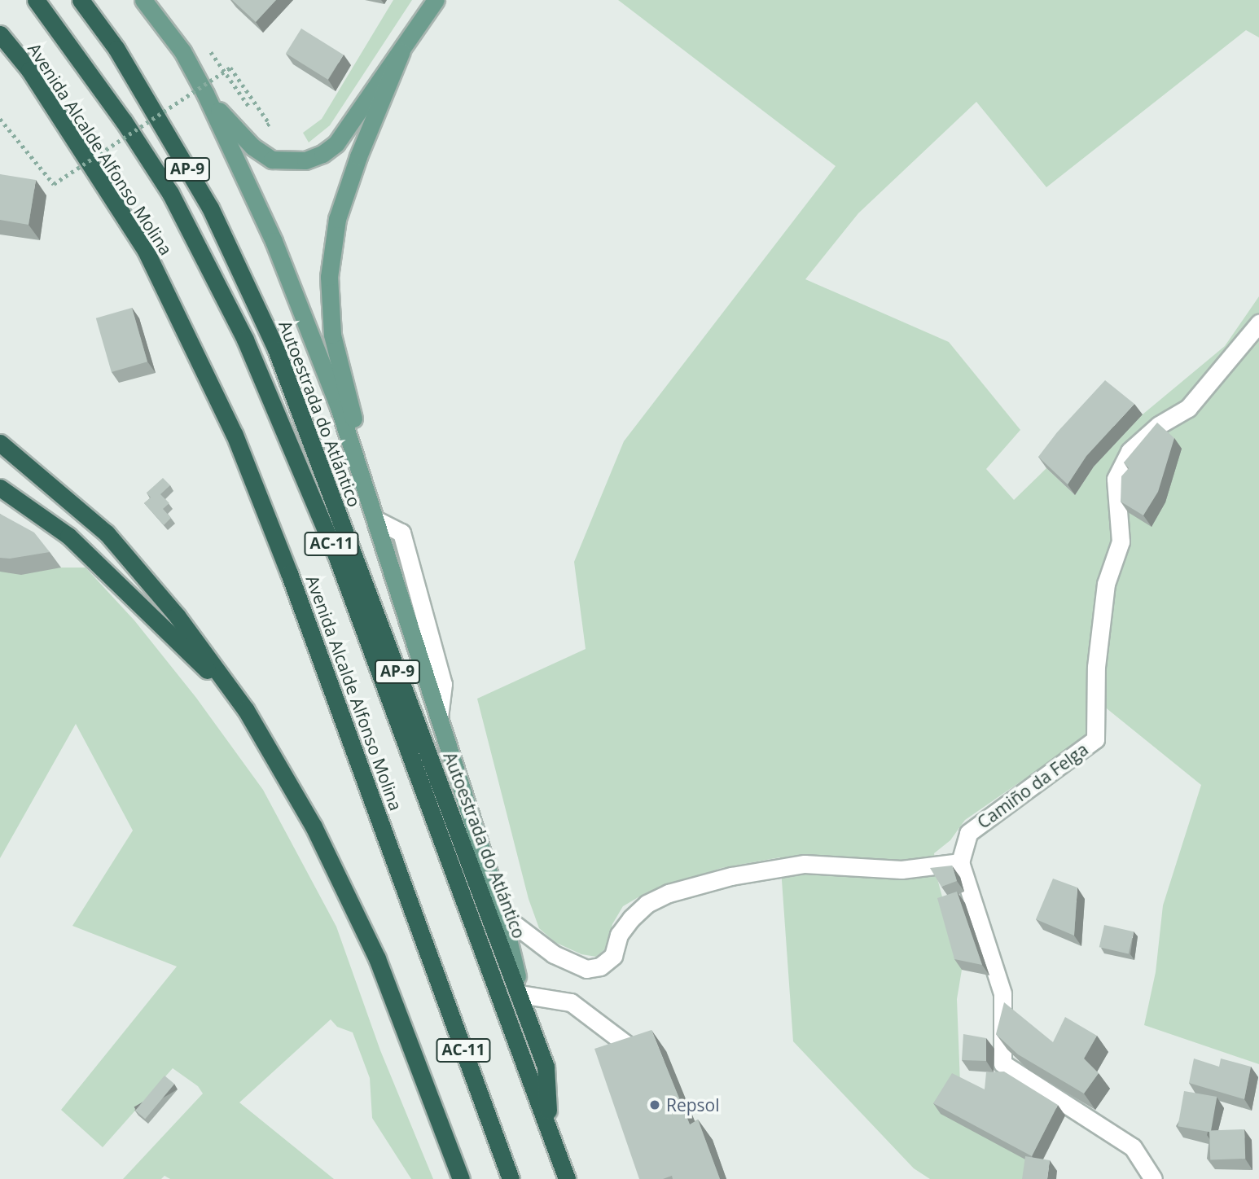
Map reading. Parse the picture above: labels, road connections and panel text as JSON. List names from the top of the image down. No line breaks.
{"streets":{"highway":["Avenida Alcalde Alfonso Molina","AP-9","Autoestrada do Atlántico","AC-11"],"street":["Camiño da Felga"]},"crossings":[["Avenida Alcalde Alfonso Molina","Autoestrada do Atlántico"]],"places":["Repsol"]}
